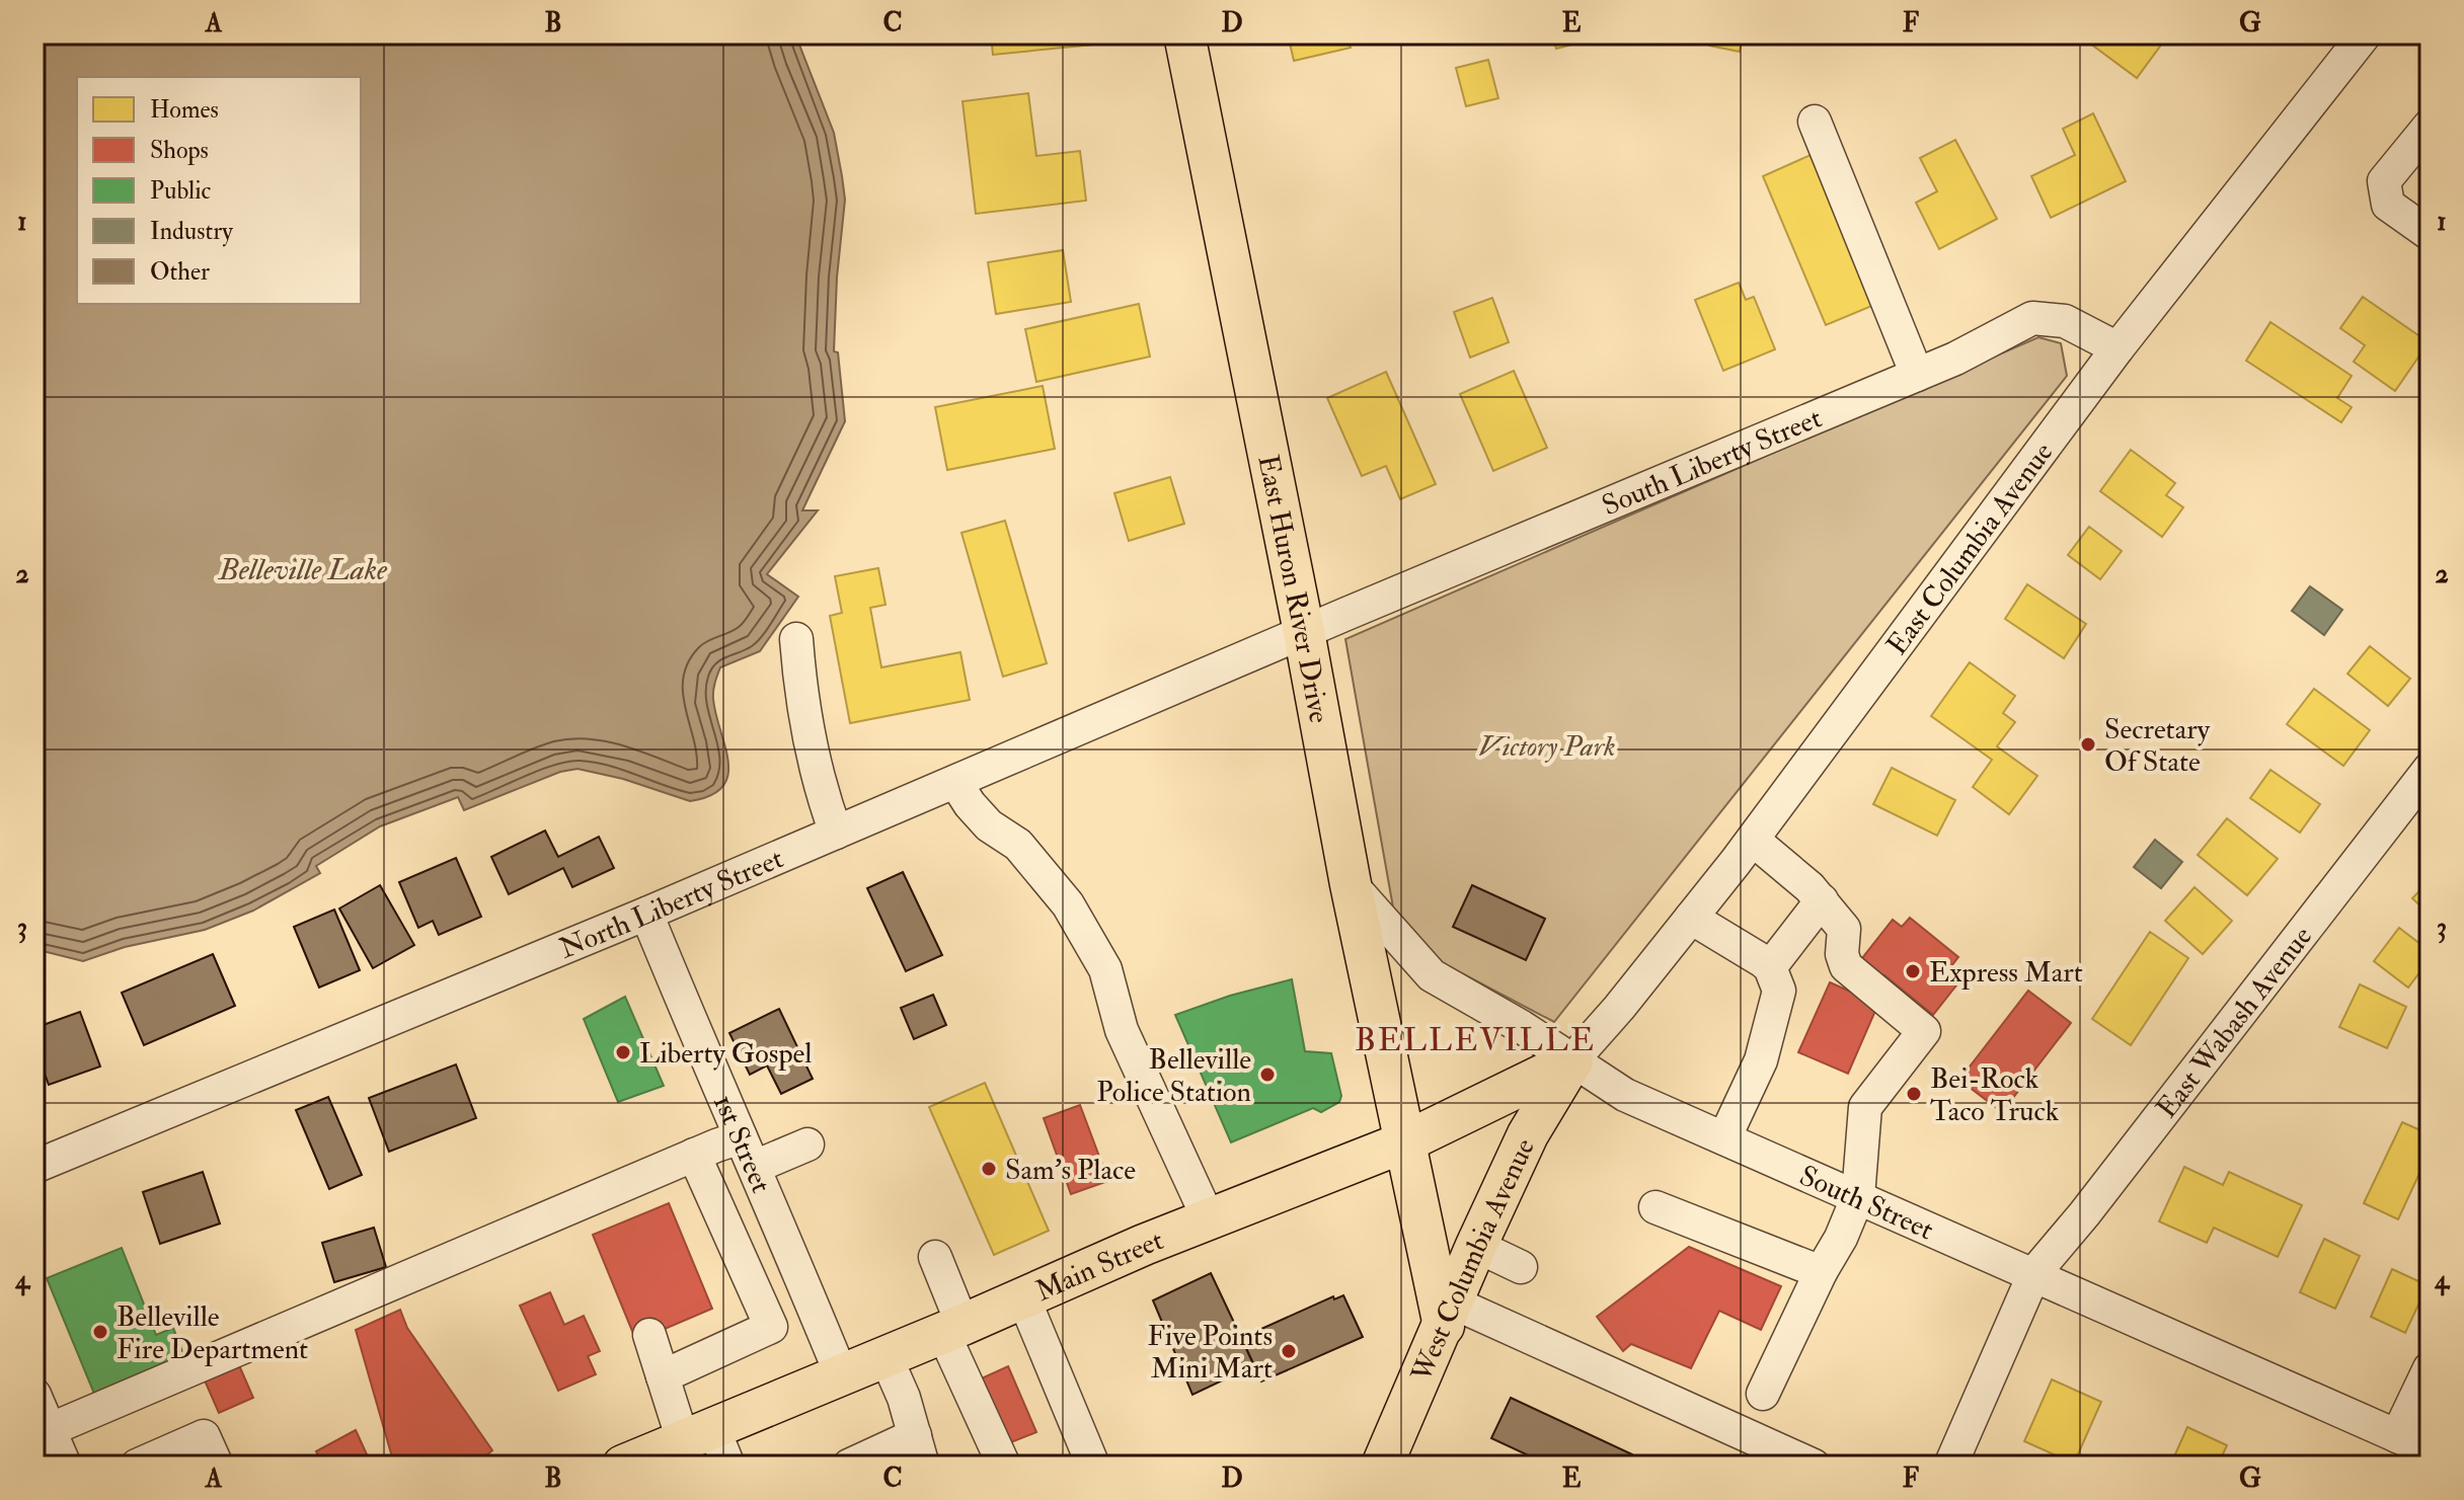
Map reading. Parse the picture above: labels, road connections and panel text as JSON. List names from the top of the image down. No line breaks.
{"streets":{"main road":["East Huron River Drive","West Columbia Avenue","Main Street"],"street":["South Liberty Street","East Columbia Avenue","North Liberty Street","East Wabash Avenue","1st Street","South Street"]},"crossings":[["South Liberty Street","East Columbia Avenue"],["South Liberty Street","East Huron River Drive"],["South Liberty Street","North Liberty Street"],["East Columbia Avenue","South Street"],["East Columbia Avenue","West Columbia Avenue"],["East Columbia Avenue","Main Street"],["East Huron River Drive","North Liberty Street"],["East Huron River Drive","South Street"],["East Huron River Drive","West Columbia Avenue"],["East Huron River Drive","Main Street"],["North Liberty Street","1st Street"],["East Wabash Avenue","South Street"],["1st Street","Main Street"],["South Street","West Columbia Avenue"],["South Street","Main Street"],["West Columbia Avenue","Main Street"]],"districts":["BELLEVILLE"],"water":["Belleville Lake"],"parks":["Victory Park"],"places":["Secretary Of State","Express Mart","Liberty Gospel","Belleville Police Station","Bei-Rock Taco Truck","Sam's Place","Belleville Fire Department","Five Points Mini Mart"],"legend":["Homes","Shops","Public","Industry","Other"],"grid":{"columns":["A","B","C","D","E","F","G"],"rows":["1","2","3","4"]}}
